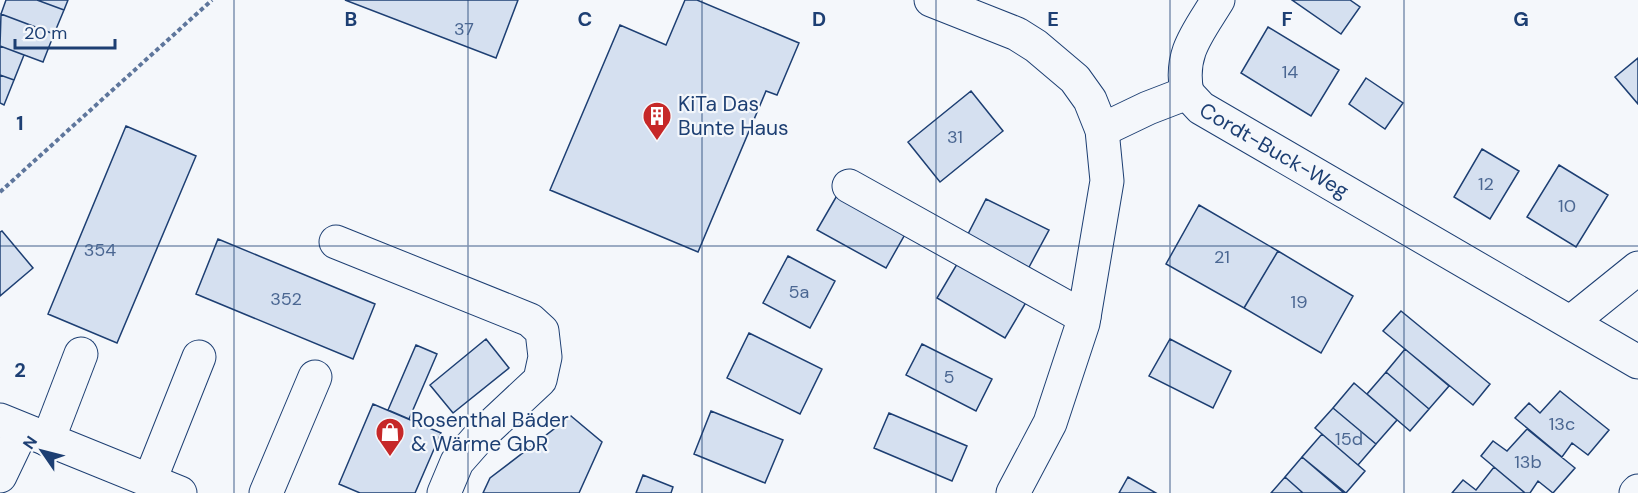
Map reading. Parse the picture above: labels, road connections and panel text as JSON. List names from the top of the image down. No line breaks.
{"streets":{"street":["Cordt-Buck-Weg"]},"places":{"building":["KiTa Das Bunte Haus"],"shop":["Rosenthal Bäder & Wärme GbR"]},"house_numbers":["37","14","31","12","10","354","21","5a","352","19","5","13c","15d","13b"],"scale_bar":"20 m","north":"top left","grid":{"columns":["B","C","D","E","F","G"],"rows":["1","2"]}}
